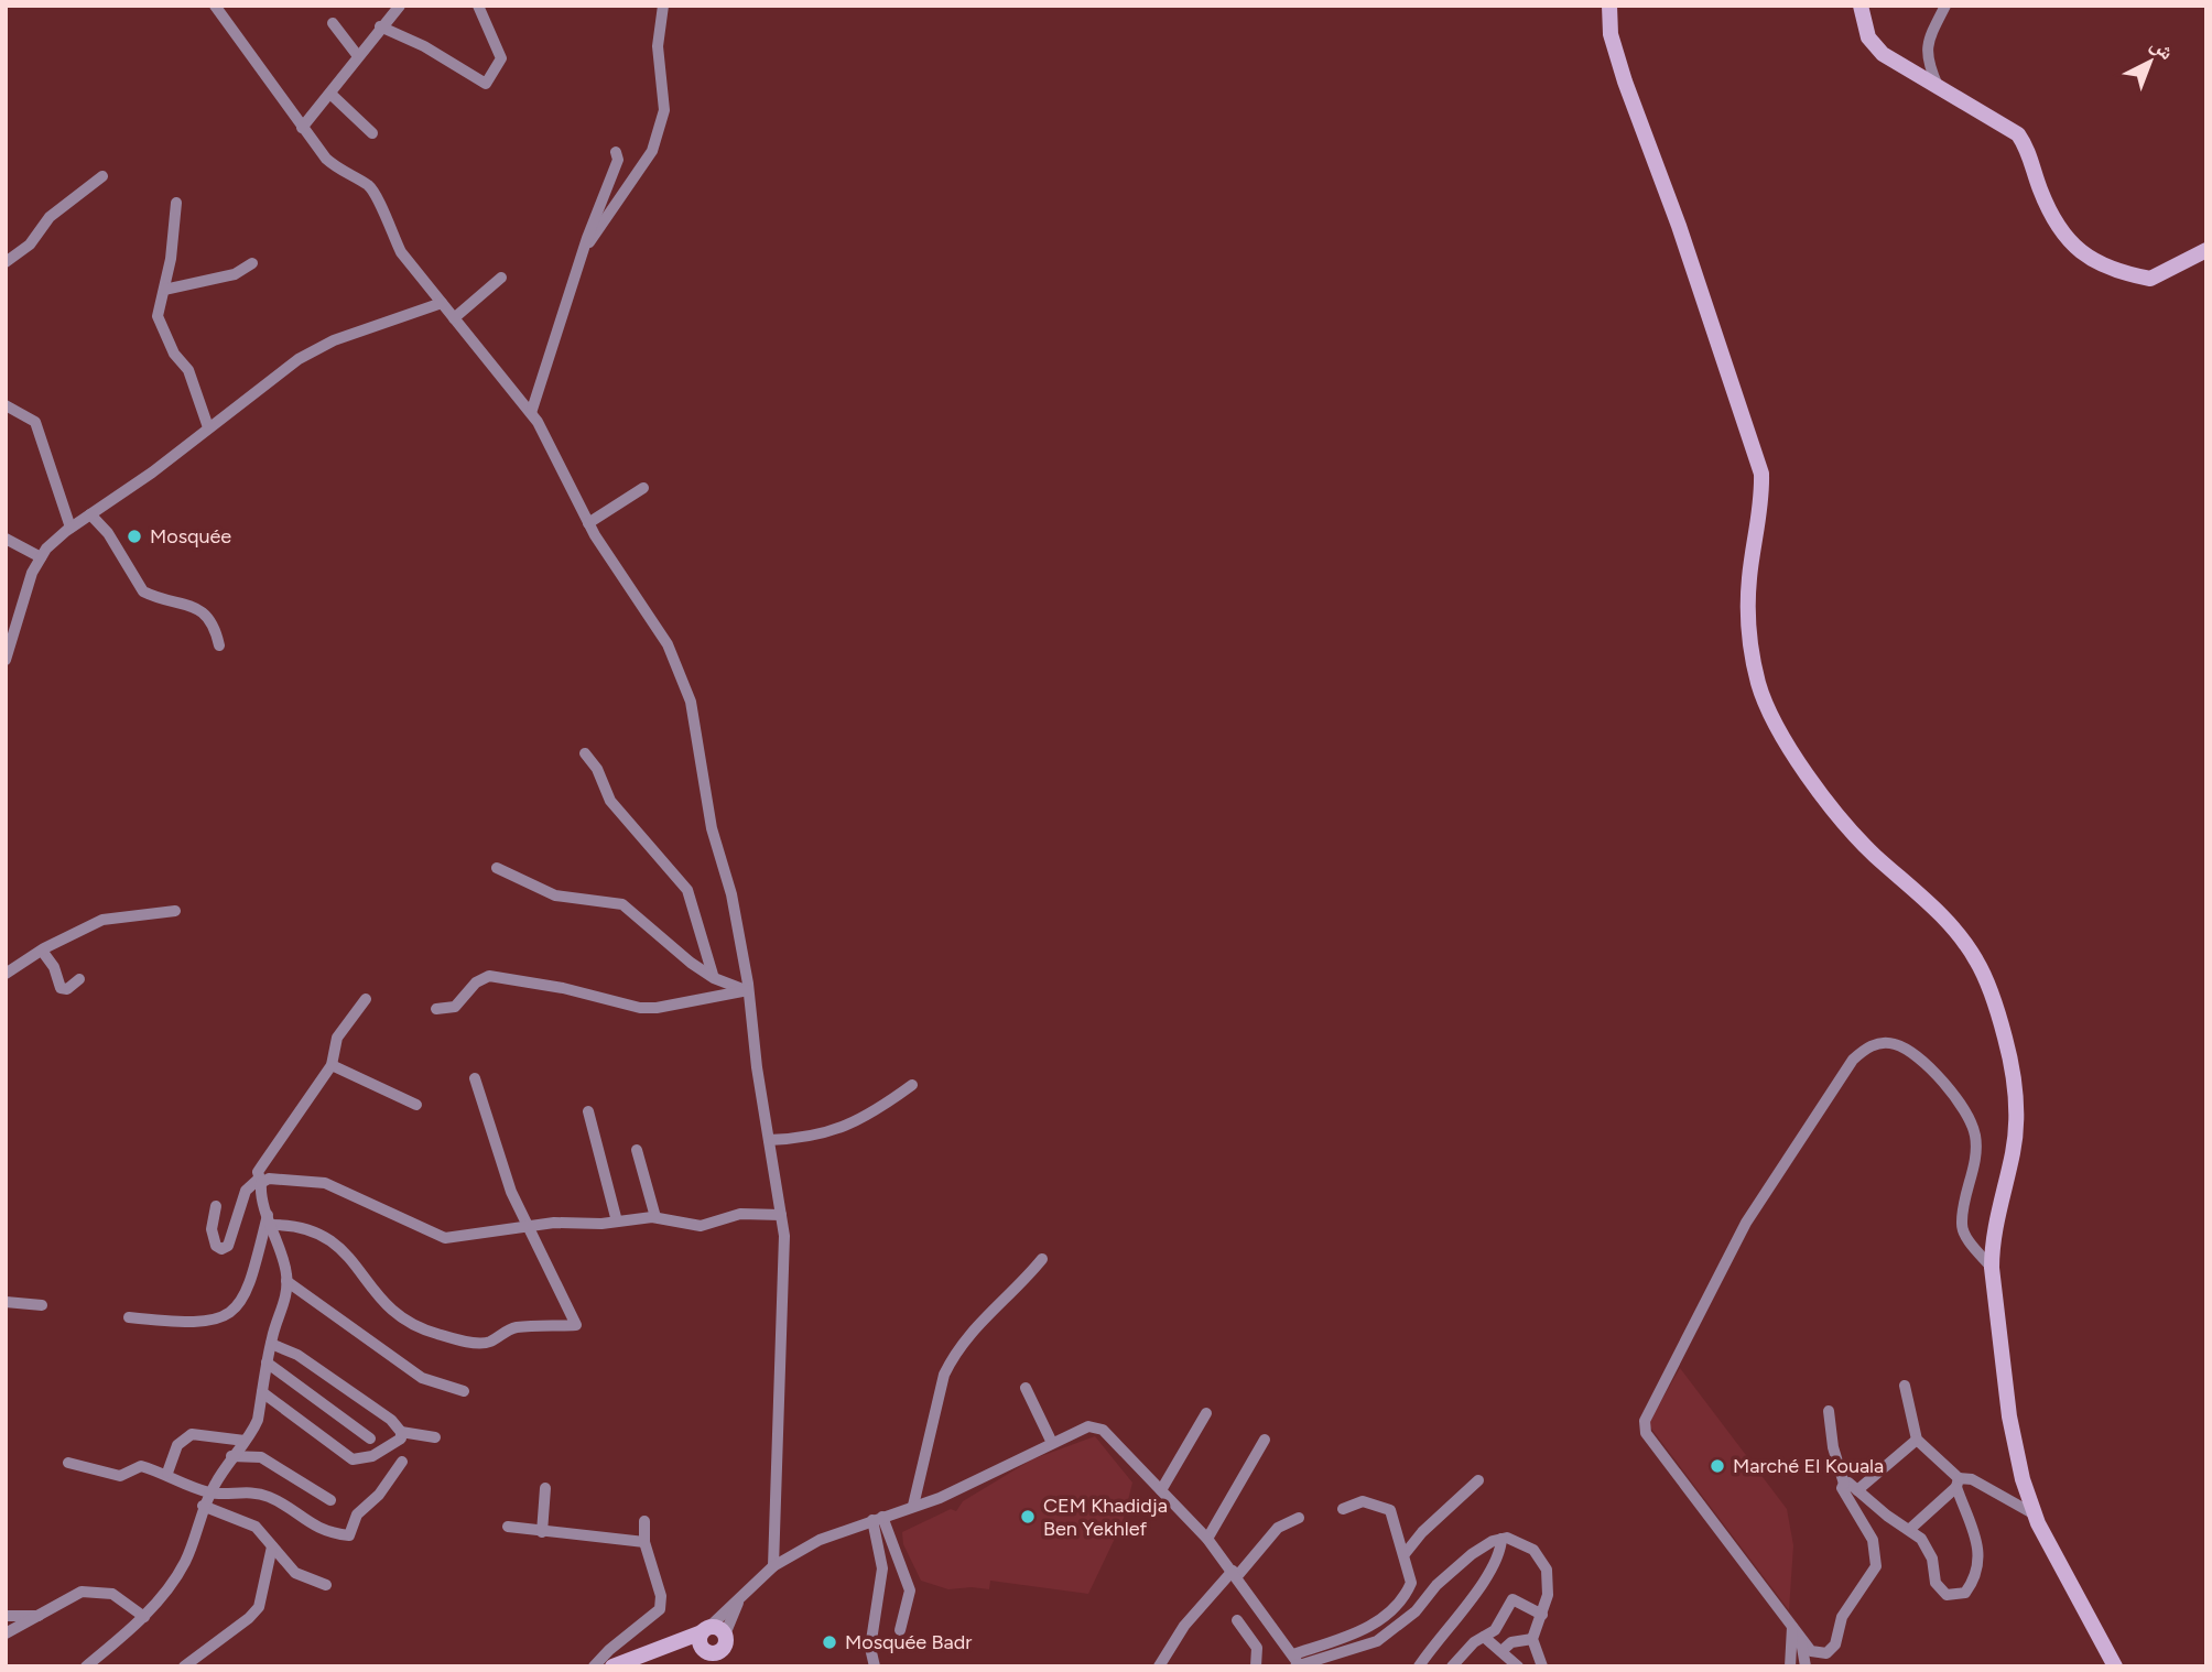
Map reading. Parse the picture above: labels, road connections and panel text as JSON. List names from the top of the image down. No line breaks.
{"places":["Mosquée","Marché El Kouala","CEM Khadidja Ben Yekhlef","Mosquée Badr"],"north":"top right"}
